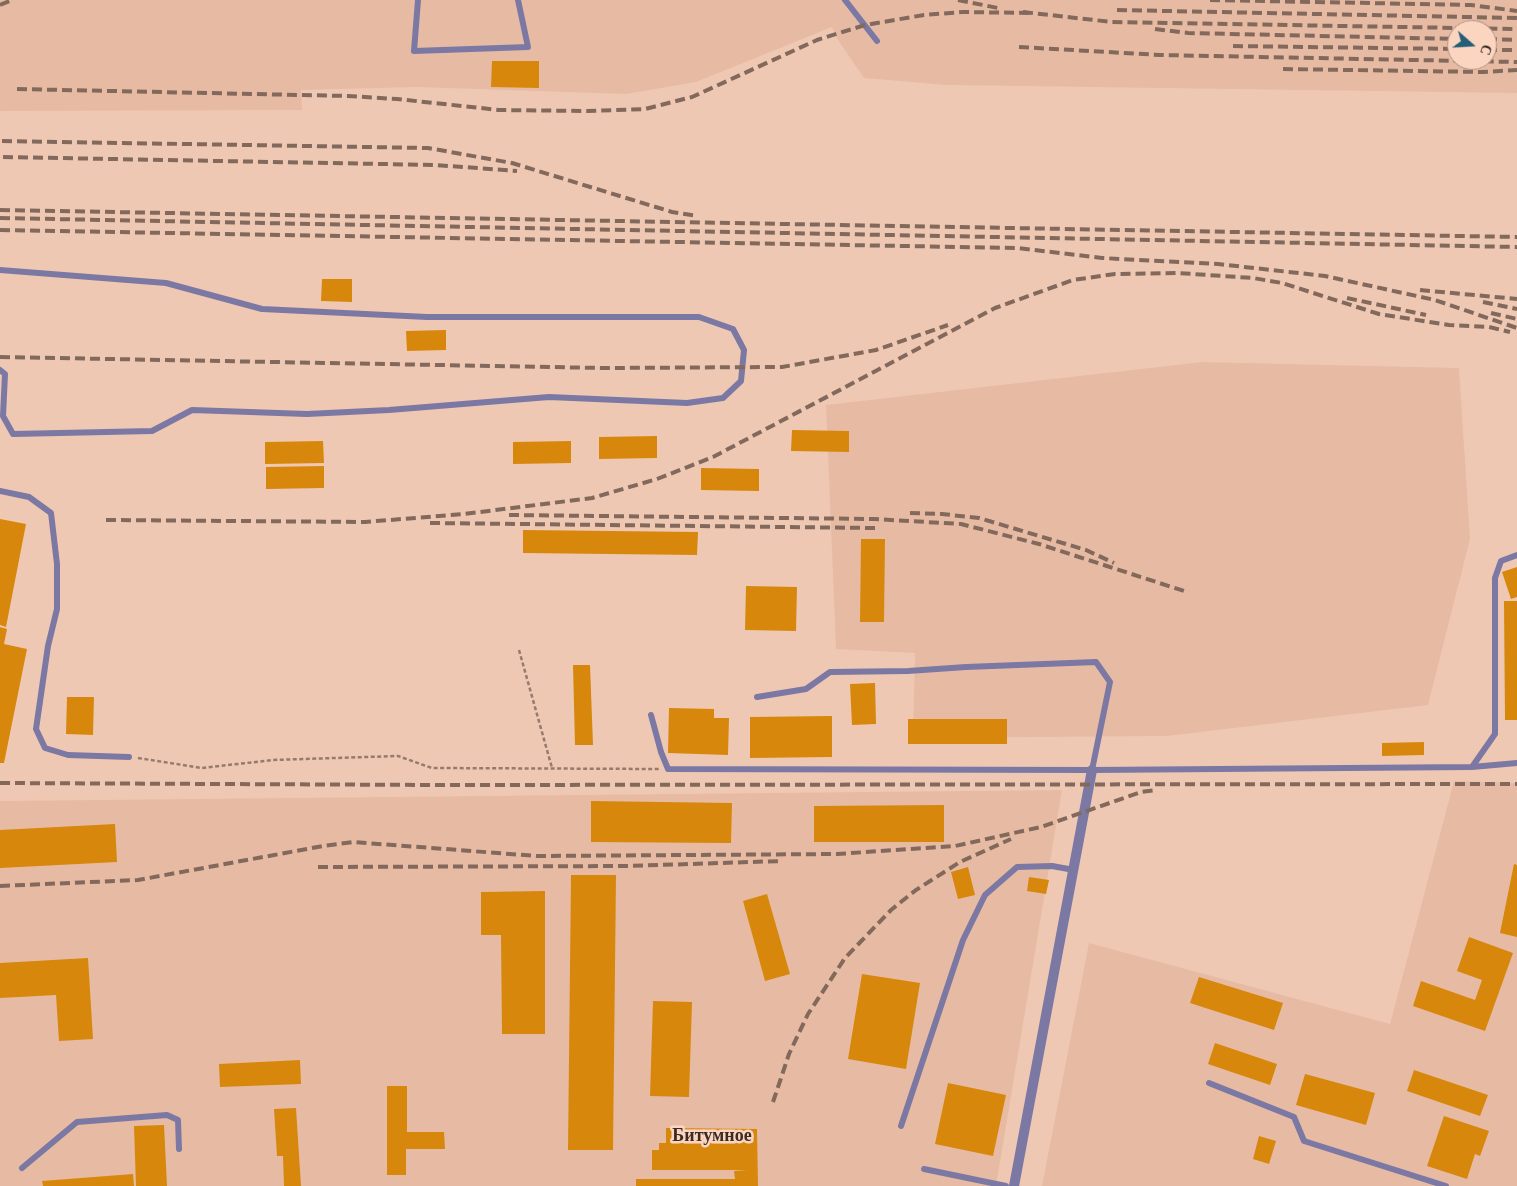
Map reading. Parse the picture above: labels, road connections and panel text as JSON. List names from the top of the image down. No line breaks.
{"districts":["Битумное"],"north":"right"}
